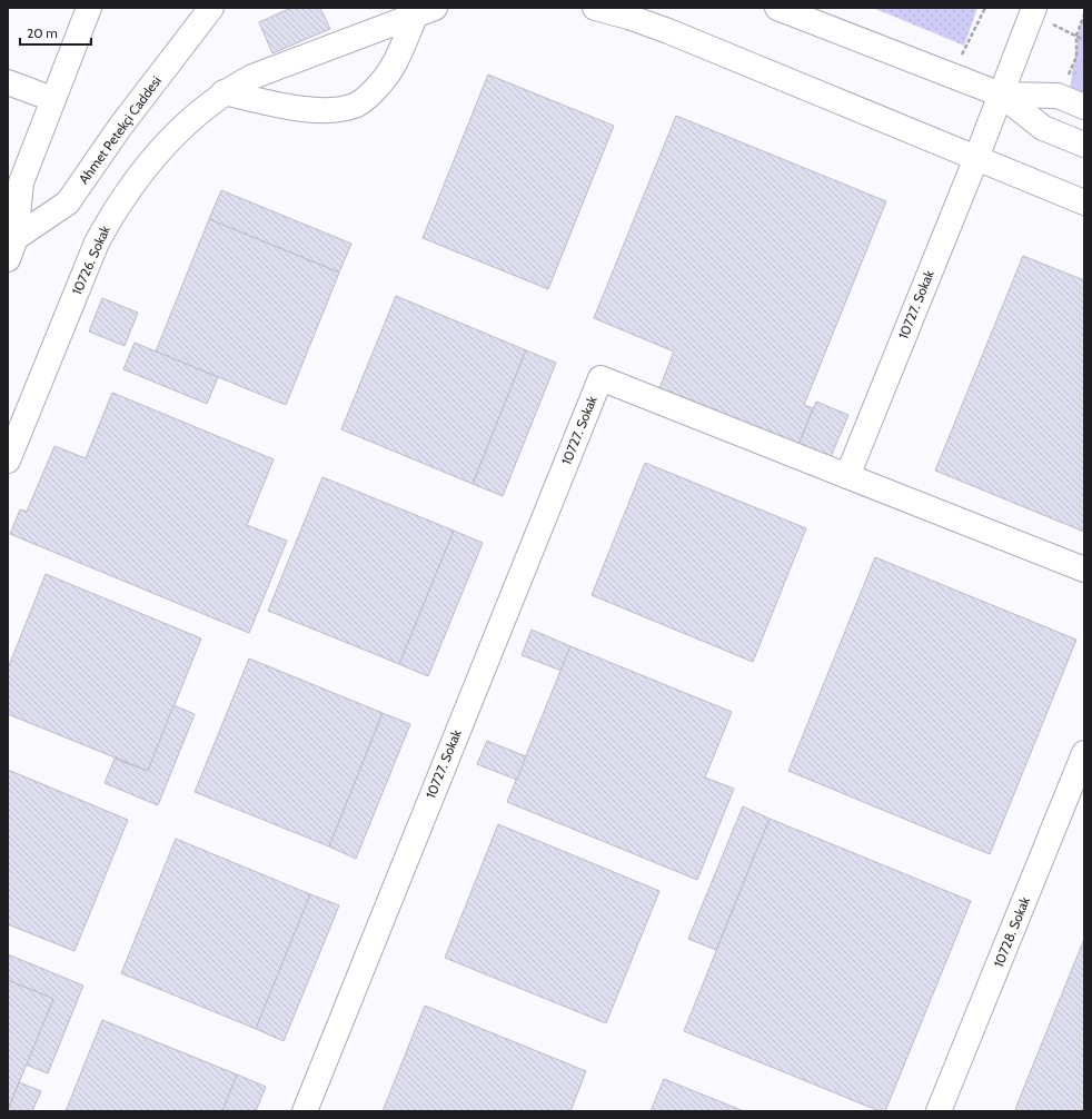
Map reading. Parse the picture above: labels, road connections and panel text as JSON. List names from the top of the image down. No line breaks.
{"streets":{"street":["Ahmet Petekçi Caddesi","10726. Sokak","10727. Sokak","10728. Sokak"]},"scale_bar":"20 m"}
